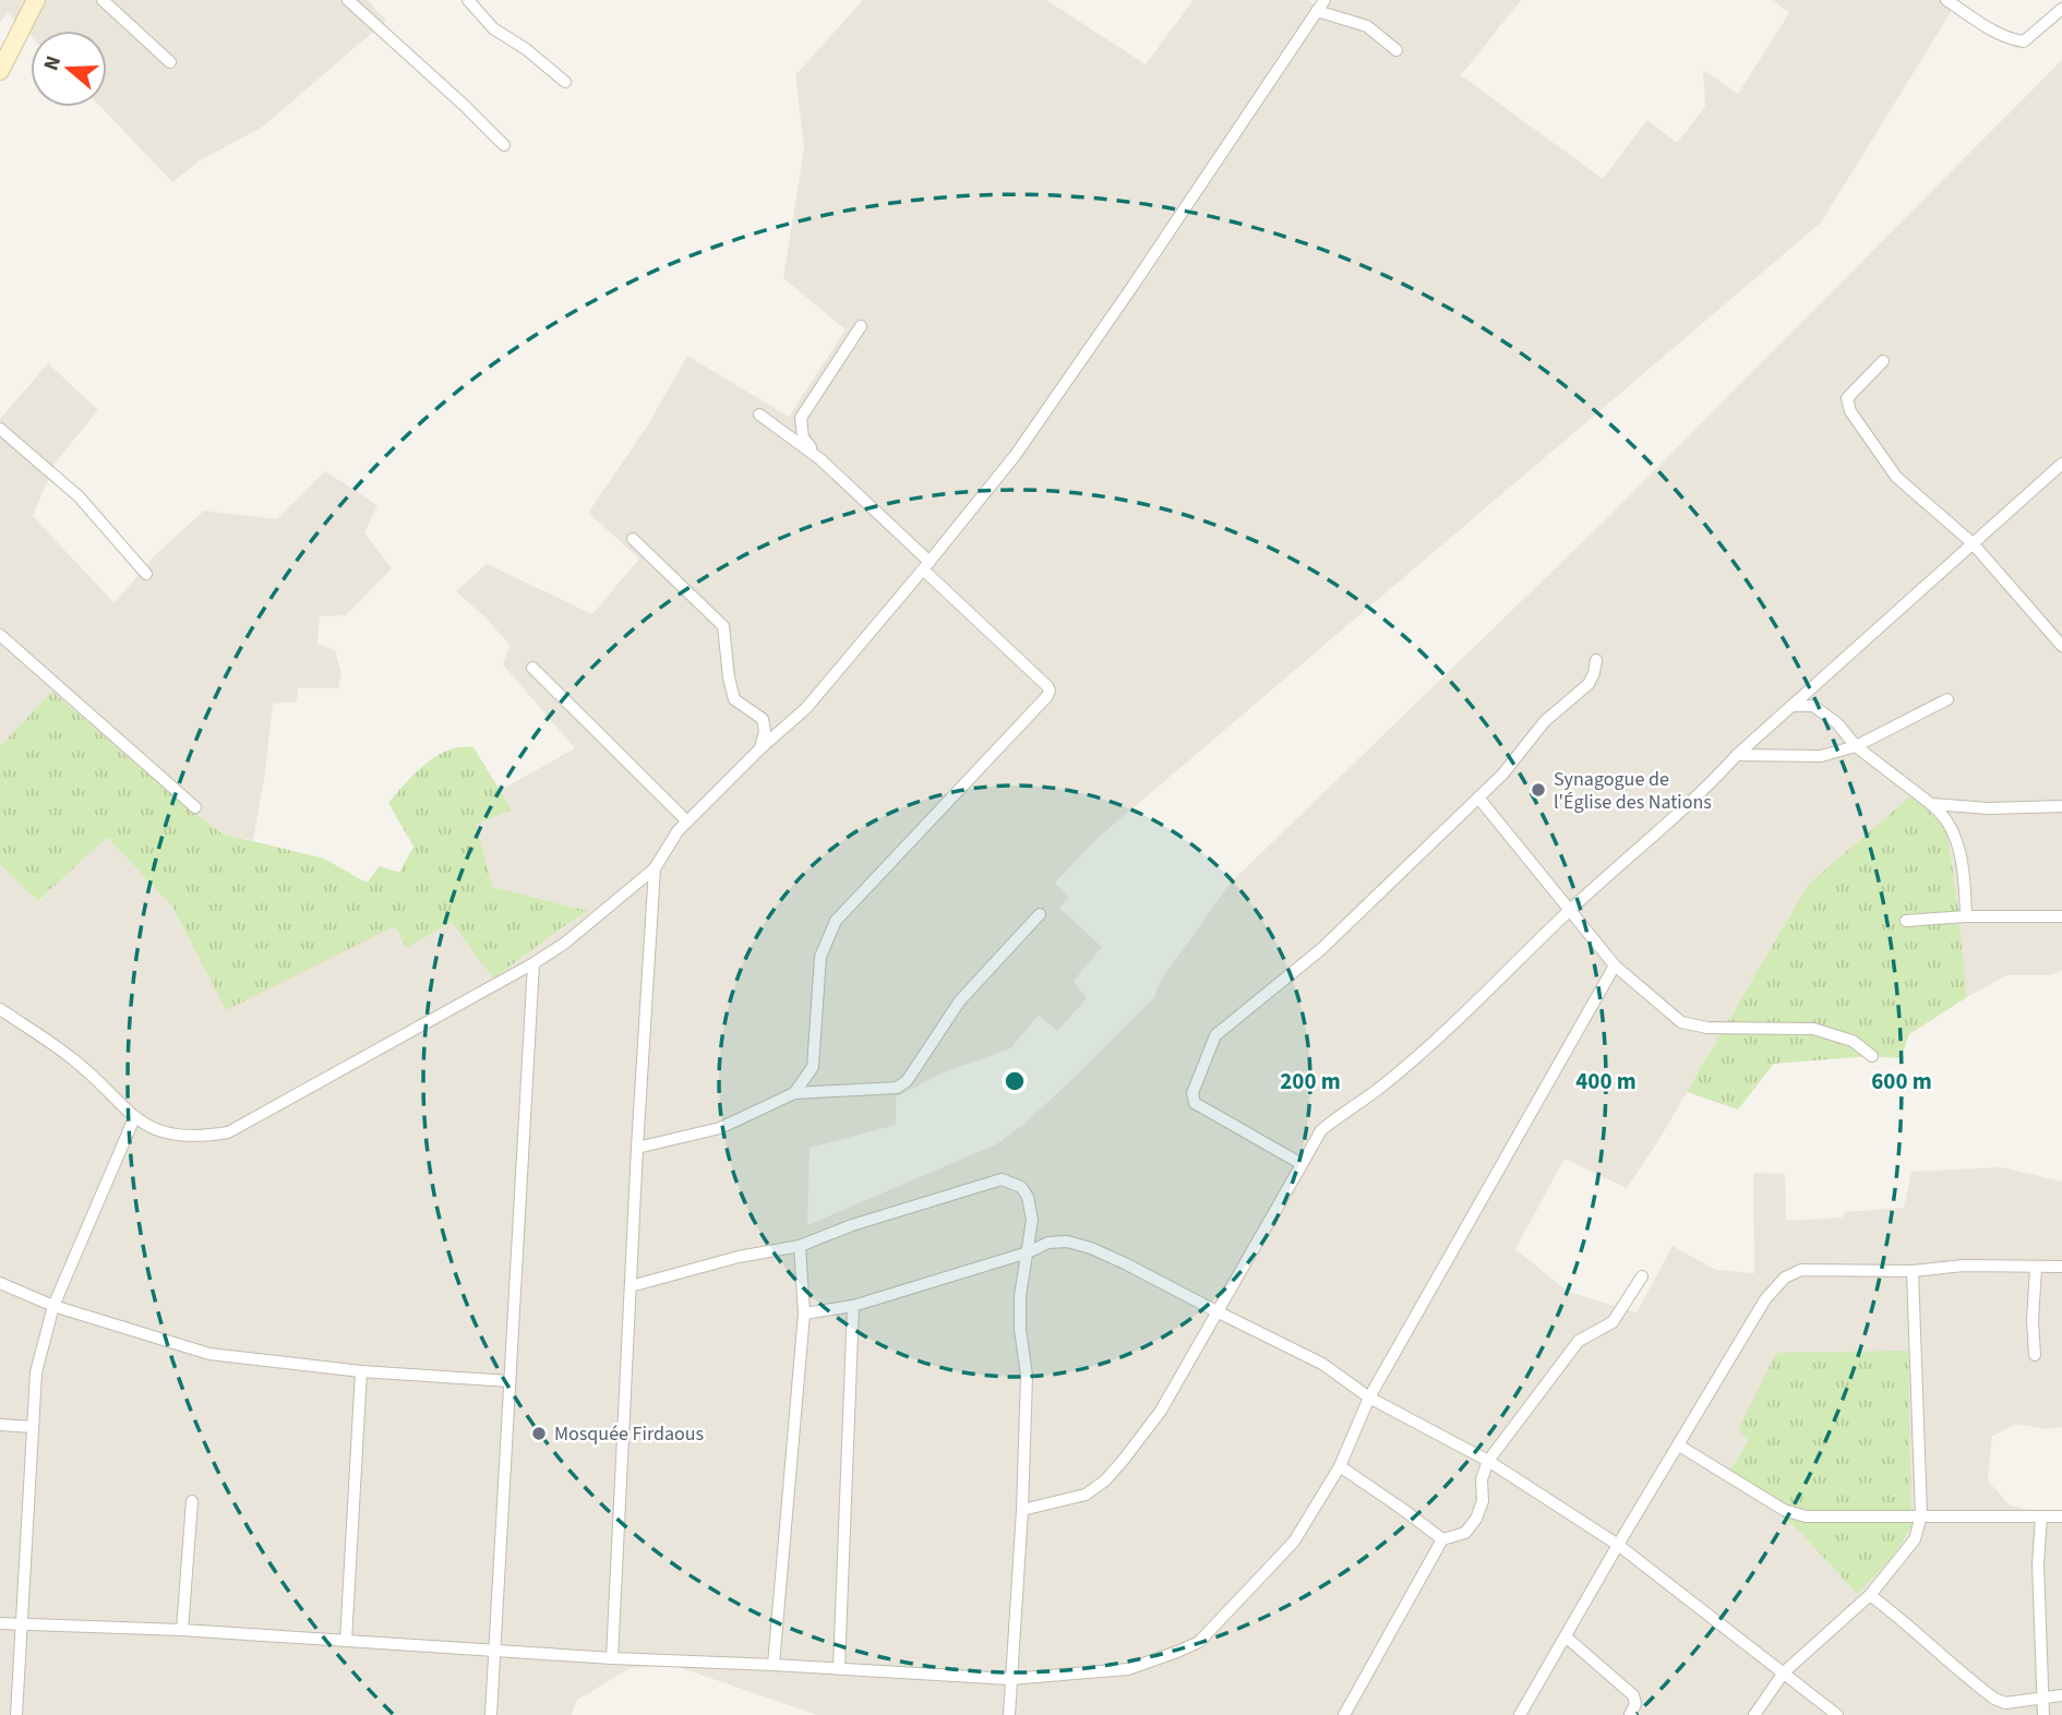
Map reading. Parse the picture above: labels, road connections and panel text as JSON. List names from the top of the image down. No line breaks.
{"places":["Synagogue de l'Église des Nations","Mosquée Firdaous"],"north":"left","rings":["200 m","400 m","600 m"]}
